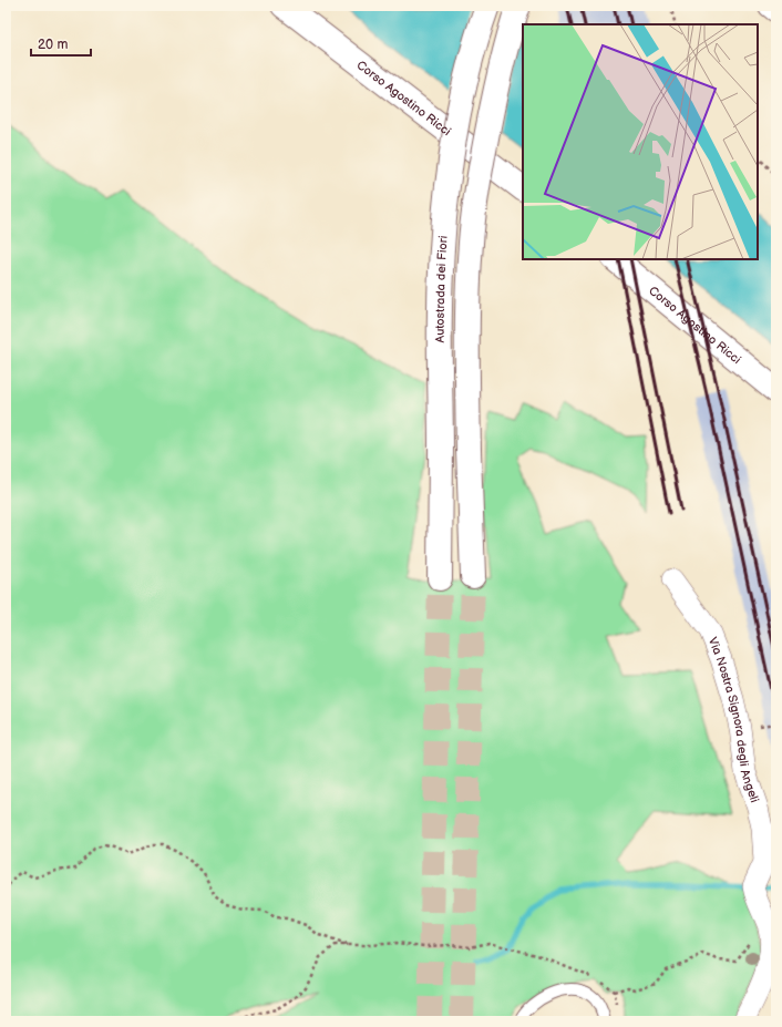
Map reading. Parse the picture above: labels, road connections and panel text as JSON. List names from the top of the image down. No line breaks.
{"streets":{"main road":["Corso Agostino Ricci","Autostrada dei Fiori"],"street":["Via Nostra Signora degli Angeli"]},"scale_bar":"20 m"}
